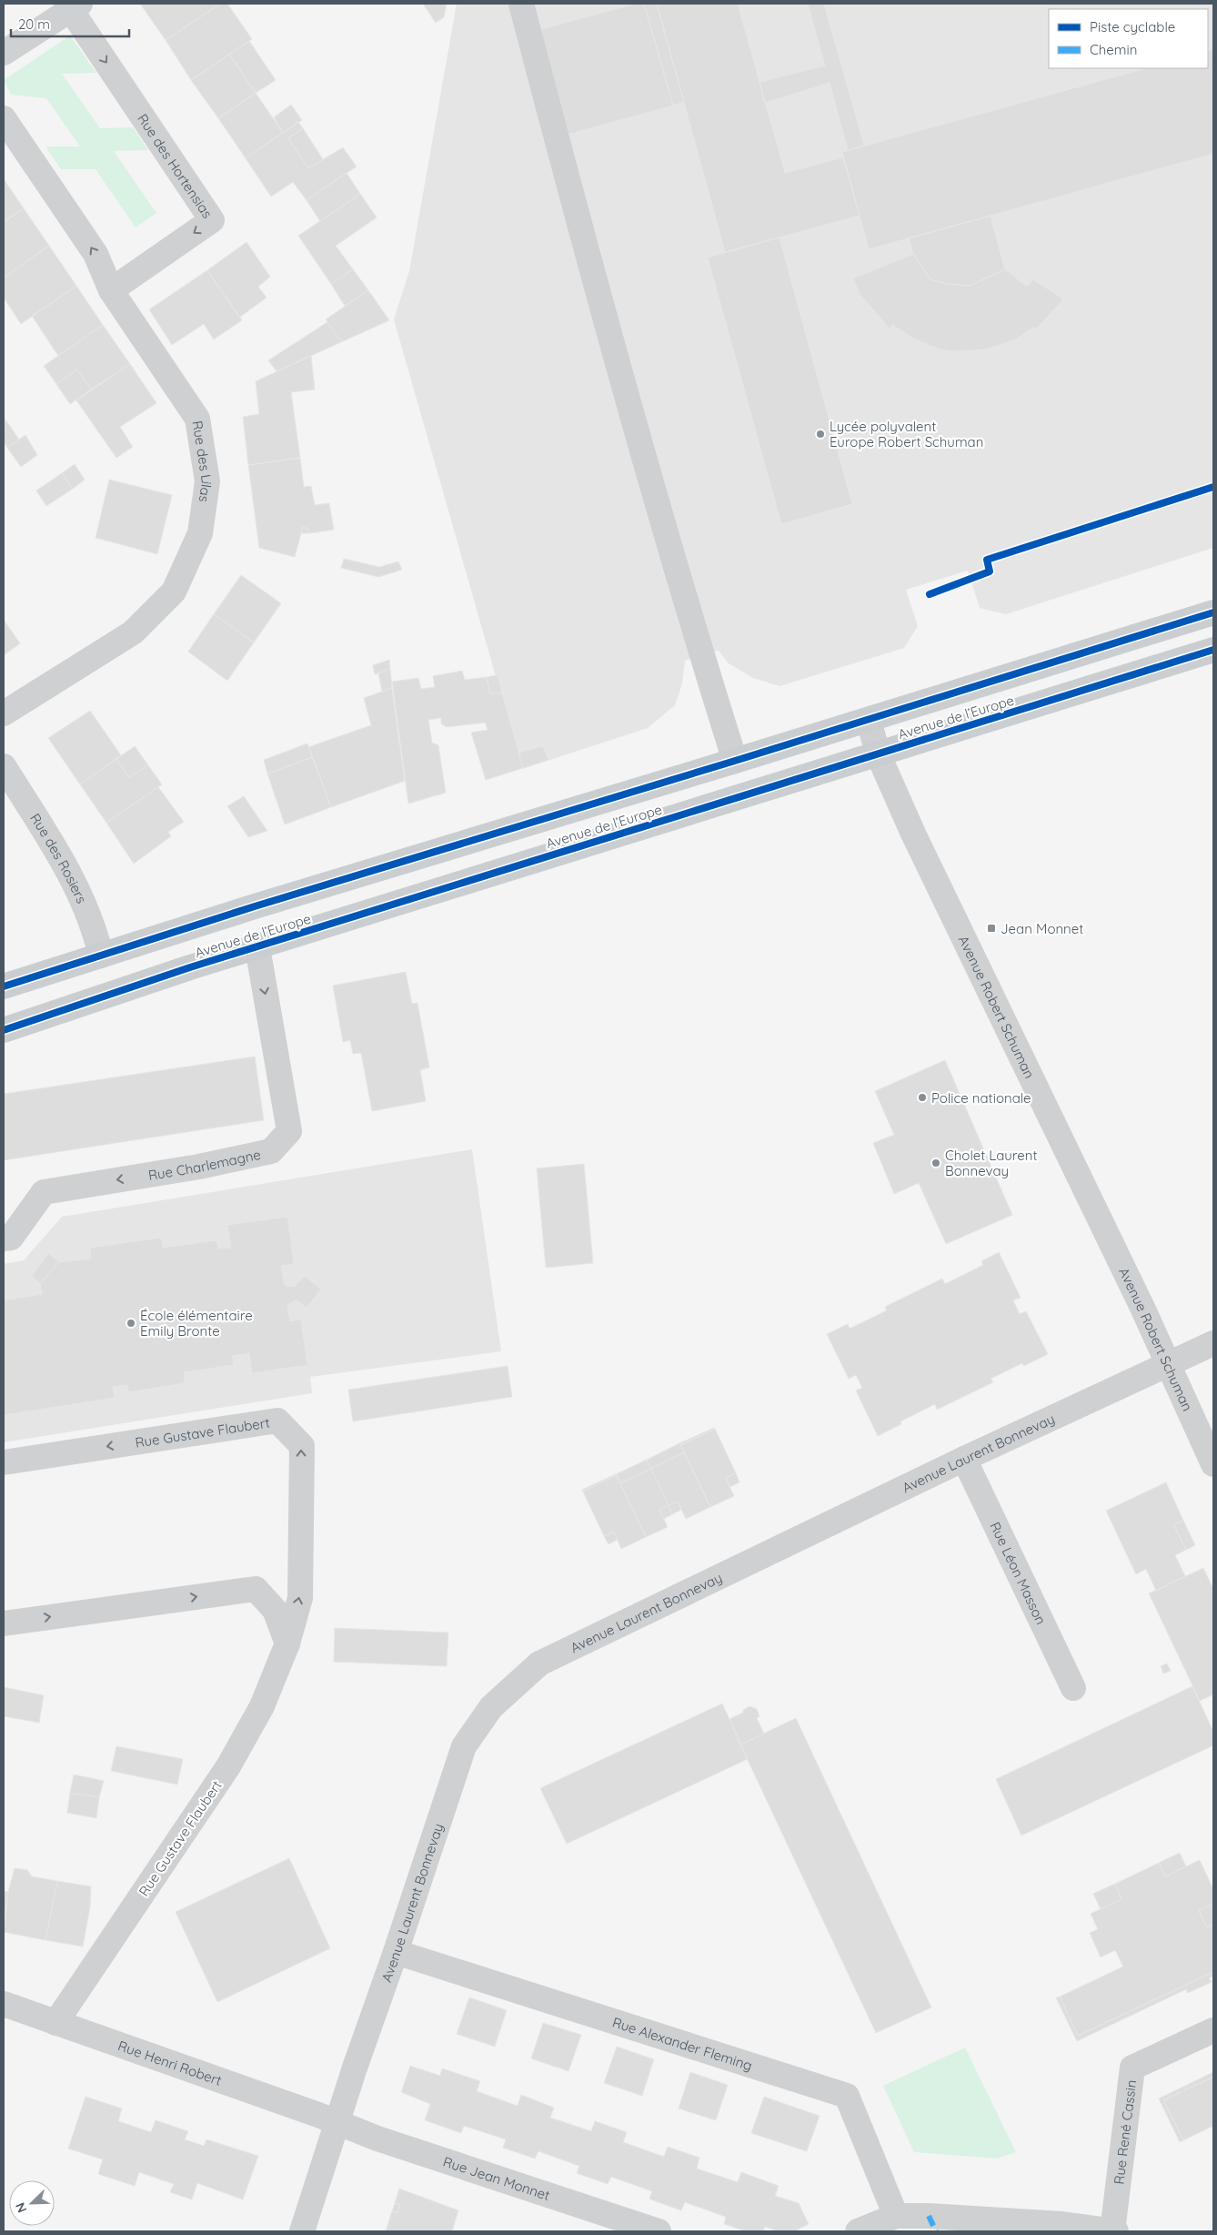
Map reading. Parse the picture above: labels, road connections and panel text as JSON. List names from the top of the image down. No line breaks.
{"streets":{"main road":["Avenue de l’Europe"],"street":["Rue des Hortensias","Rue des Lilas","Rue des Rosiers","Avenue Robert Schuman","Rue Charlemagne","Rue Gustave Flaubert","Avenue Laurent Bonnevay","Rue Léon Masson","Rue Alexander Fleming","Rue Henri Robert","Rue René Cassin","Rue Jean Monnet"]},"crossings":[["Rue des Hortensias","Rue des Lilas"],["Avenue de l’Europe","Rue des Rosiers"],["Avenue de l’Europe","Avenue Robert Schuman"],["Avenue de l’Europe","Rue Charlemagne"],["Avenue Robert Schuman","Avenue Laurent Bonnevay"],["Rue Gustave Flaubert","Rue Henri Robert"],["Avenue Laurent Bonnevay","Rue Léon Masson"],["Avenue Laurent Bonnevay","Rue Alexander Fleming"],["Avenue Laurent Bonnevay","Rue Henri Robert"],["Avenue Laurent Bonnevay","Rue Jean Monnet"],["Rue Henri Robert","Rue Jean Monnet"]],"places":{"other":["Lycée polyvalent Europe Robert Schuman","Police nationale","Cholet Laurent Bonnevay","École élémentaire Emily Bronte"],"transit":["Jean Monnet"]},"legend":["Piste cyclable","Chemin"],"scale_bar":"20 m","north":"bottom left"}
